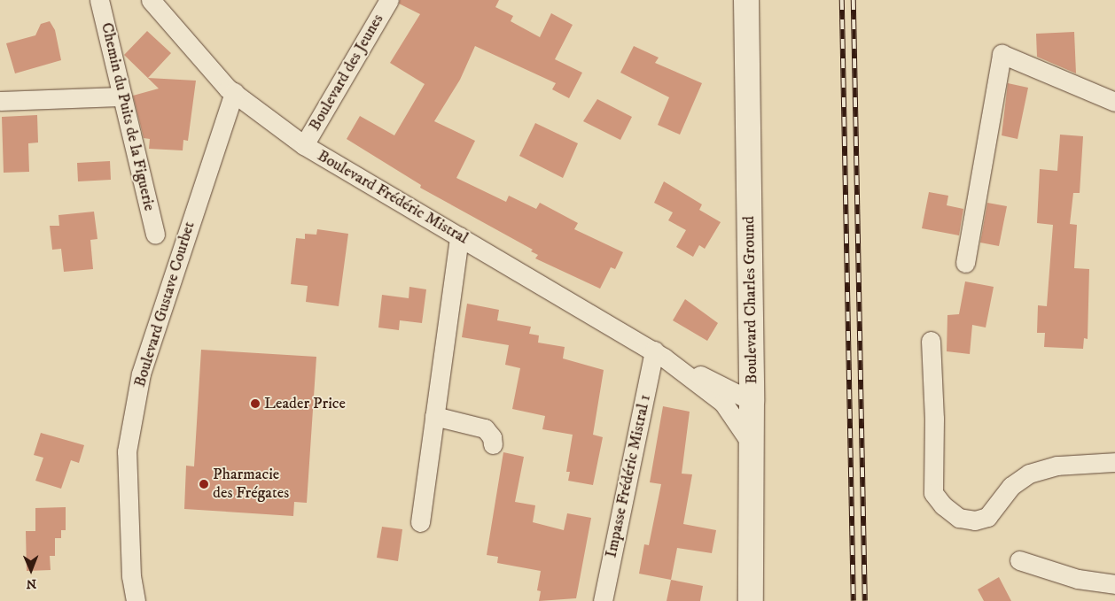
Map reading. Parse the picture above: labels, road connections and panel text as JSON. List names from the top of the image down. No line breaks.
{"streets":{"street":["Boulevard des Jeunes","Chemin du Puits de la Figuerie","Boulevard Frédéric Mistral","Boulevard Charles Ground","Boulevard Gustave Courbet","Impasse Frédéric Mistral 1"]},"crossings":[["Boulevard des Jeunes","Boulevard Frédéric Mistral"],["Boulevard Frédéric Mistral","Boulevard Charles Ground"],["Boulevard Frédéric Mistral","Boulevard Gustave Courbet"],["Boulevard Frédéric Mistral","Impasse Frédéric Mistral 1"]],"places":["Leader Price","Pharmacie des Frégates"],"north":"bottom"}
